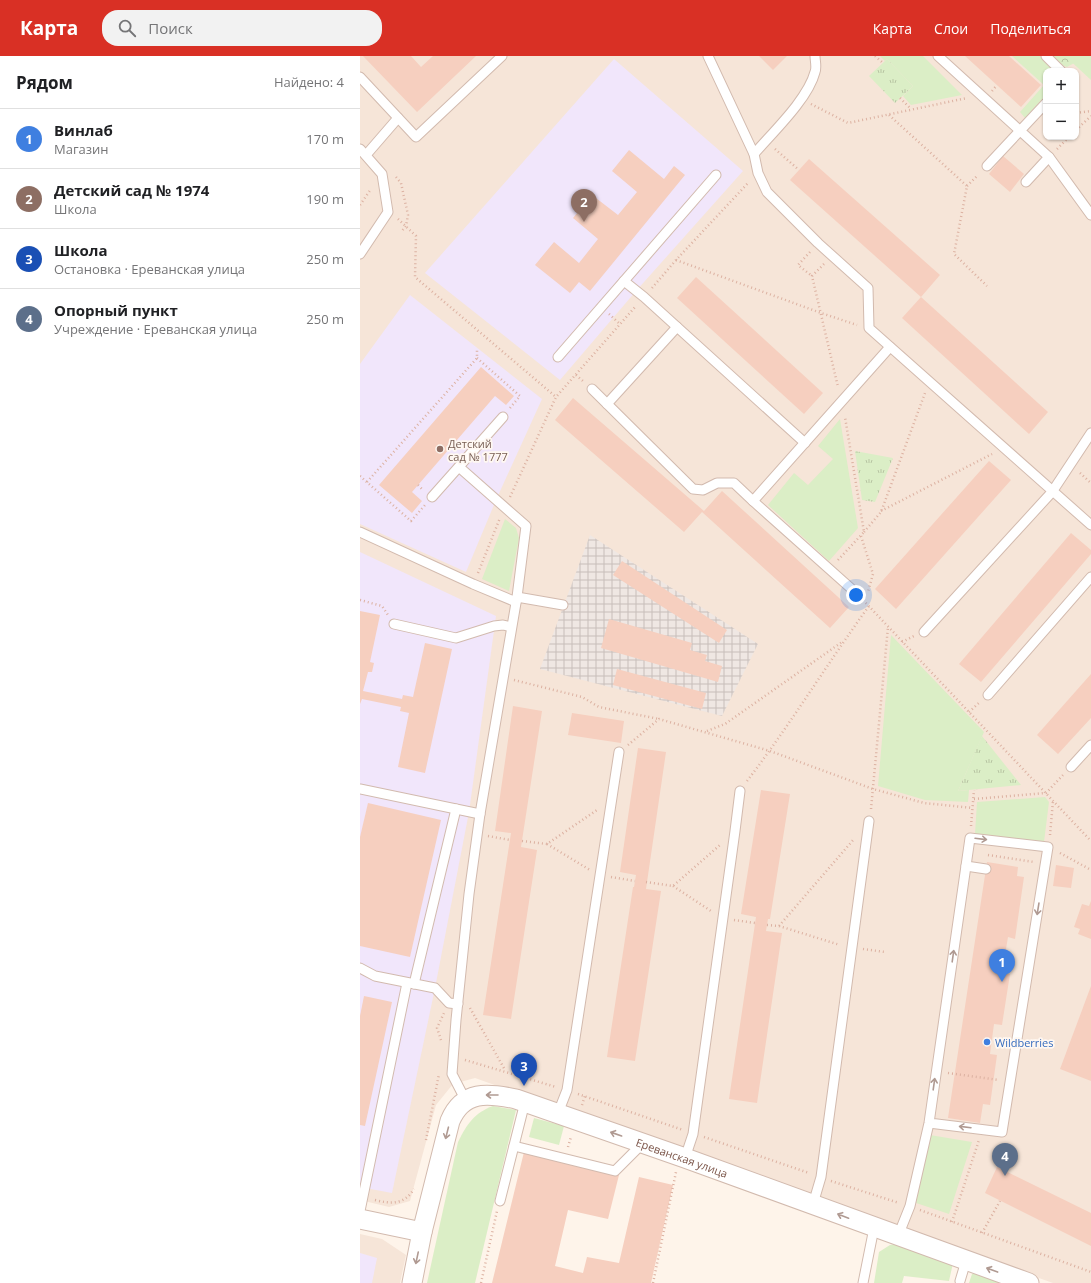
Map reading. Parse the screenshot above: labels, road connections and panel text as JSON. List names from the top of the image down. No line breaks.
{"streets":{"street":["Ереванская улица"]},"places":["Детский сад № 1777","Wildberries"],"page":{"header":"Карта","search":"Поиск","nav":["Карта","Слои","Поделиться"],"heading":["Рядом","Найдено: 4"],"map_buttons":["+","−"],"list":[{"mark":"1","name":"Винлаб","note":"Магазин","value":"170 m"},{"mark":"2","name":"Детский сад № 1974","note":"Школа","value":"190 m"},{"mark":"3","name":"Школа","note":"Остановка · Ереванская улица","value":"250 m"},{"mark":"4","name":"Опорный пункт","note":"Учреждение · Ереванская улица","value":"250 m"}],"pins":["2","1","3","4"]}}
